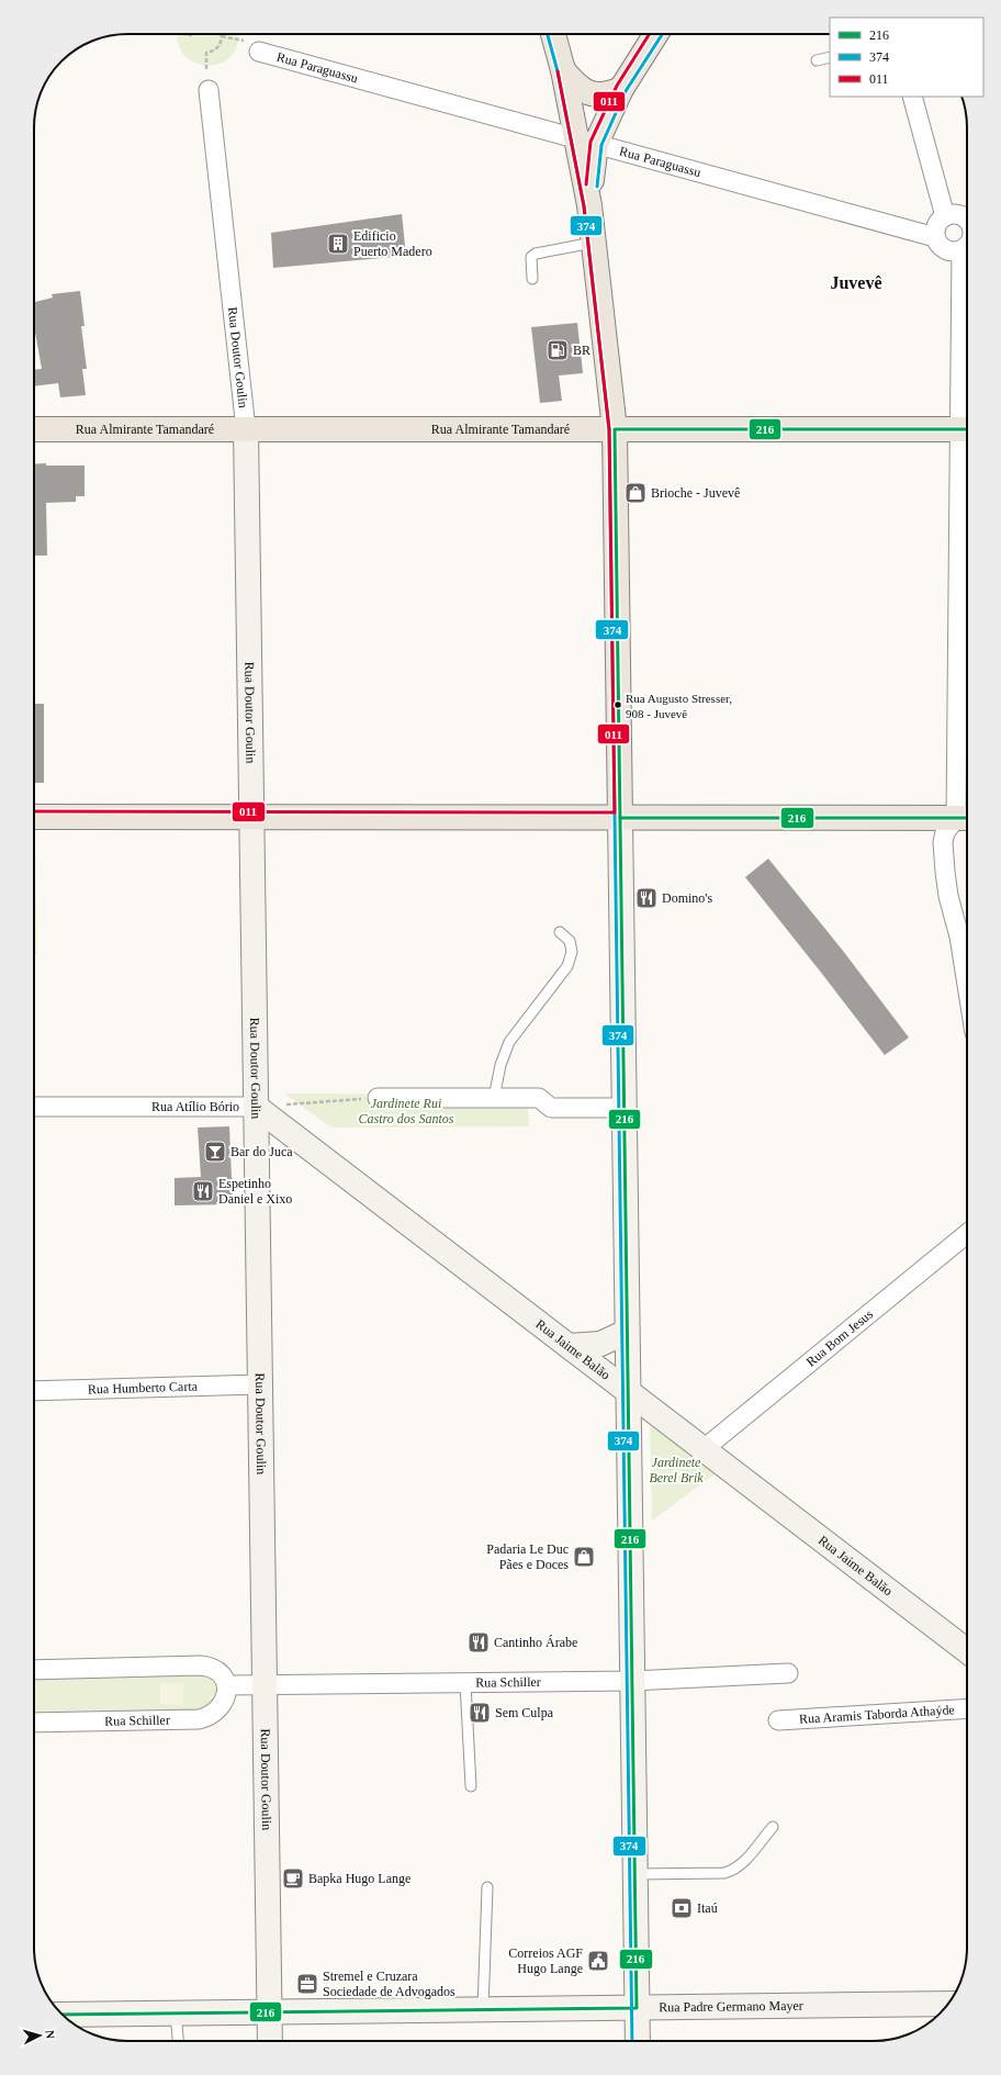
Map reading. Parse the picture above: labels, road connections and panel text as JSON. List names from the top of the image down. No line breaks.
{"streets":{"main road":["Rua Almirante Tamandaré"],"street":["Rua Paraguassu","Rua Doutor Goulin","Rua Atílio Bório","Rua Bom Jesus","Rua Jaime Balão","Rua Humberto Carta","Rua Schiller","Rua Aramis Taborda Athaýde","Rua Padre Germano Mayer"]},"crossings":[["Rua Doutor Goulin","Rua Almirante Tamandaré"],["Rua Doutor Goulin","Rua Atílio Bório"],["Rua Doutor Goulin","Rua Jaime Balão"],["Rua Doutor Goulin","Rua Humberto Carta"],["Rua Doutor Goulin","Rua Schiller"],["Rua Doutor Goulin","Rua Padre Germano Mayer"],["Rua Atílio Bório","Rua Jaime Balão"],["Rua Bom Jesus","Rua Jaime Balão"]],"districts":["Juvevê"],"parks":["Jardinete Rui Castro dos Santos","Jardinete Berel Brik"],"places":{"building":["Edificio Puerto Madero"],"fuel station":["BR"],"shop":["Brioche - Juvevê","Padaria Le Duc Pães e Doces"],"other":["Rua Augusto Stresser, 908 - Juvevê"],"restaurant":["Domino's","Espetinho Daniel e Xixo","Cantinho Árabe","Sem Culpa"],"bar":["Bar do Juca"],"cafe":["Bapka Hugo Lange"],"bank":["Itaú"],"public building":["Correios AGF Hugo Lange"],"office":["Stremel e Cruzara Sociedade de Advogados"]},"lines":["transit line 374","transit line 011","transit line 216"],"legend":["216","374","011"],"north":"right"}
